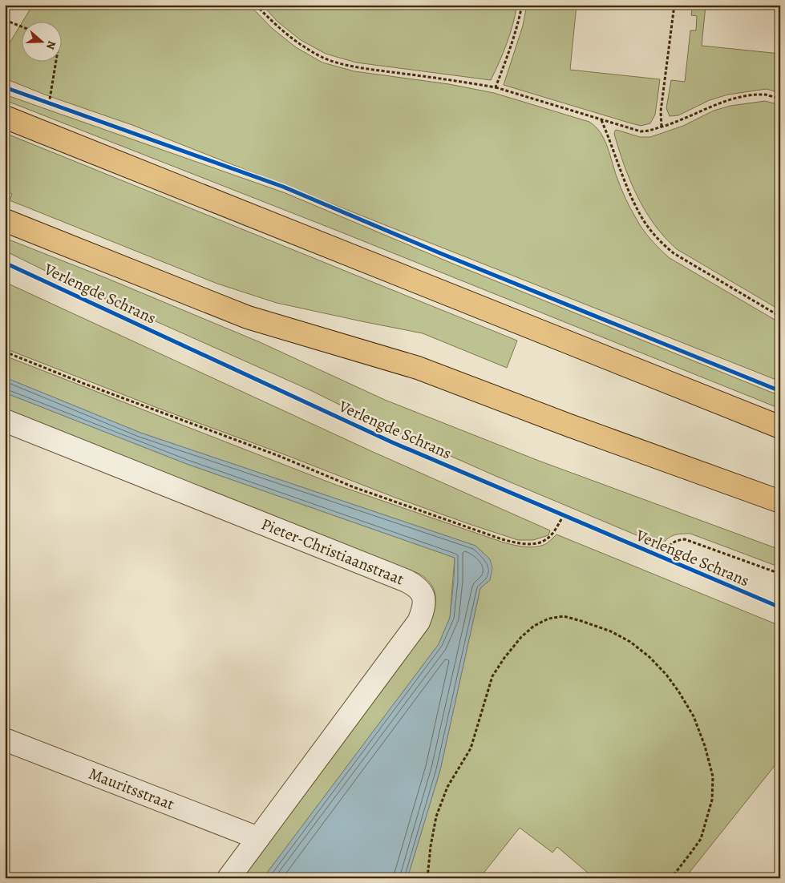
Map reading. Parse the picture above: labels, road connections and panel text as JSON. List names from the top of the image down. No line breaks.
{"streets":{"main road":["Verlengde Schrans"],"street":["Pieter-Christiaanstraat","Mauritsstraat"]},"crossings":[["Pieter-Christiaanstraat","Mauritsstraat"]],"north":"right"}
